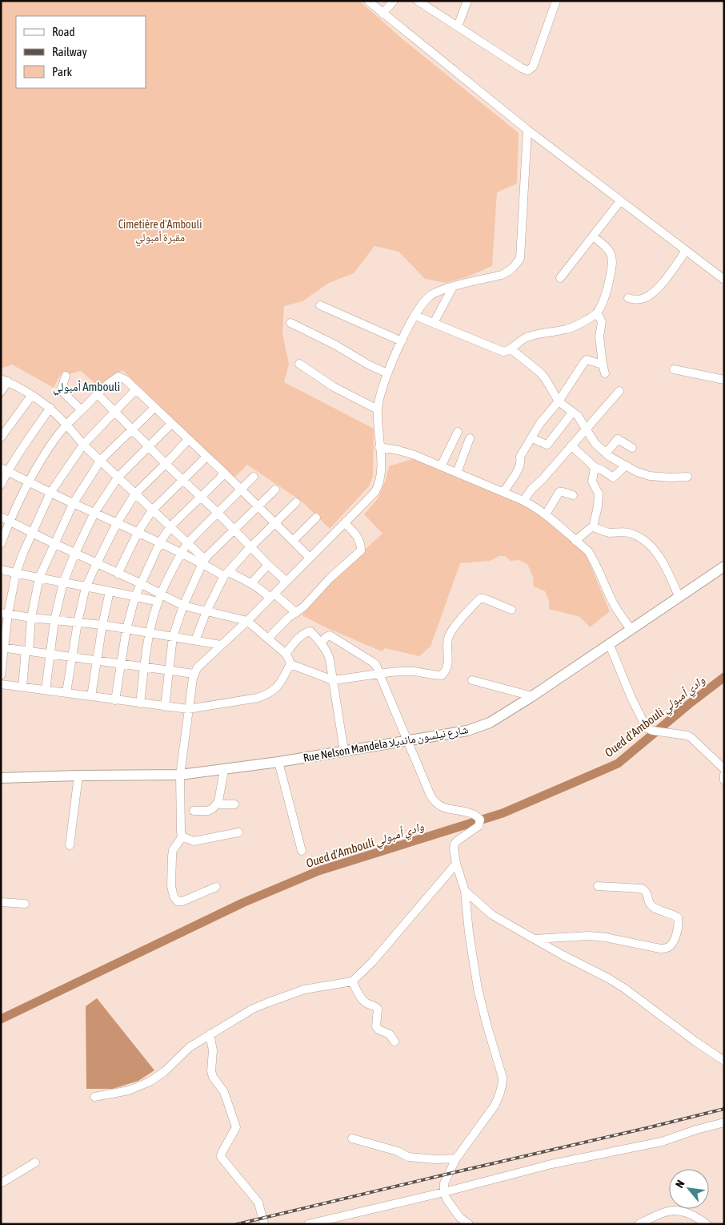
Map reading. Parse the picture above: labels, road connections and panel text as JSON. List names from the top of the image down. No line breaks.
{"streets":{"main road":["Rue Nelson Mandela شارع نيلسون مانديلا"]},"districts":["أمبولي Ambouli"],"water":["Oued d'Ambouli وادي أمبولي"],"parks":["Cimetière d'Ambouli مقبرة أمبولي"],"legend":["Road","Railway","Park"],"north":"top left"}
